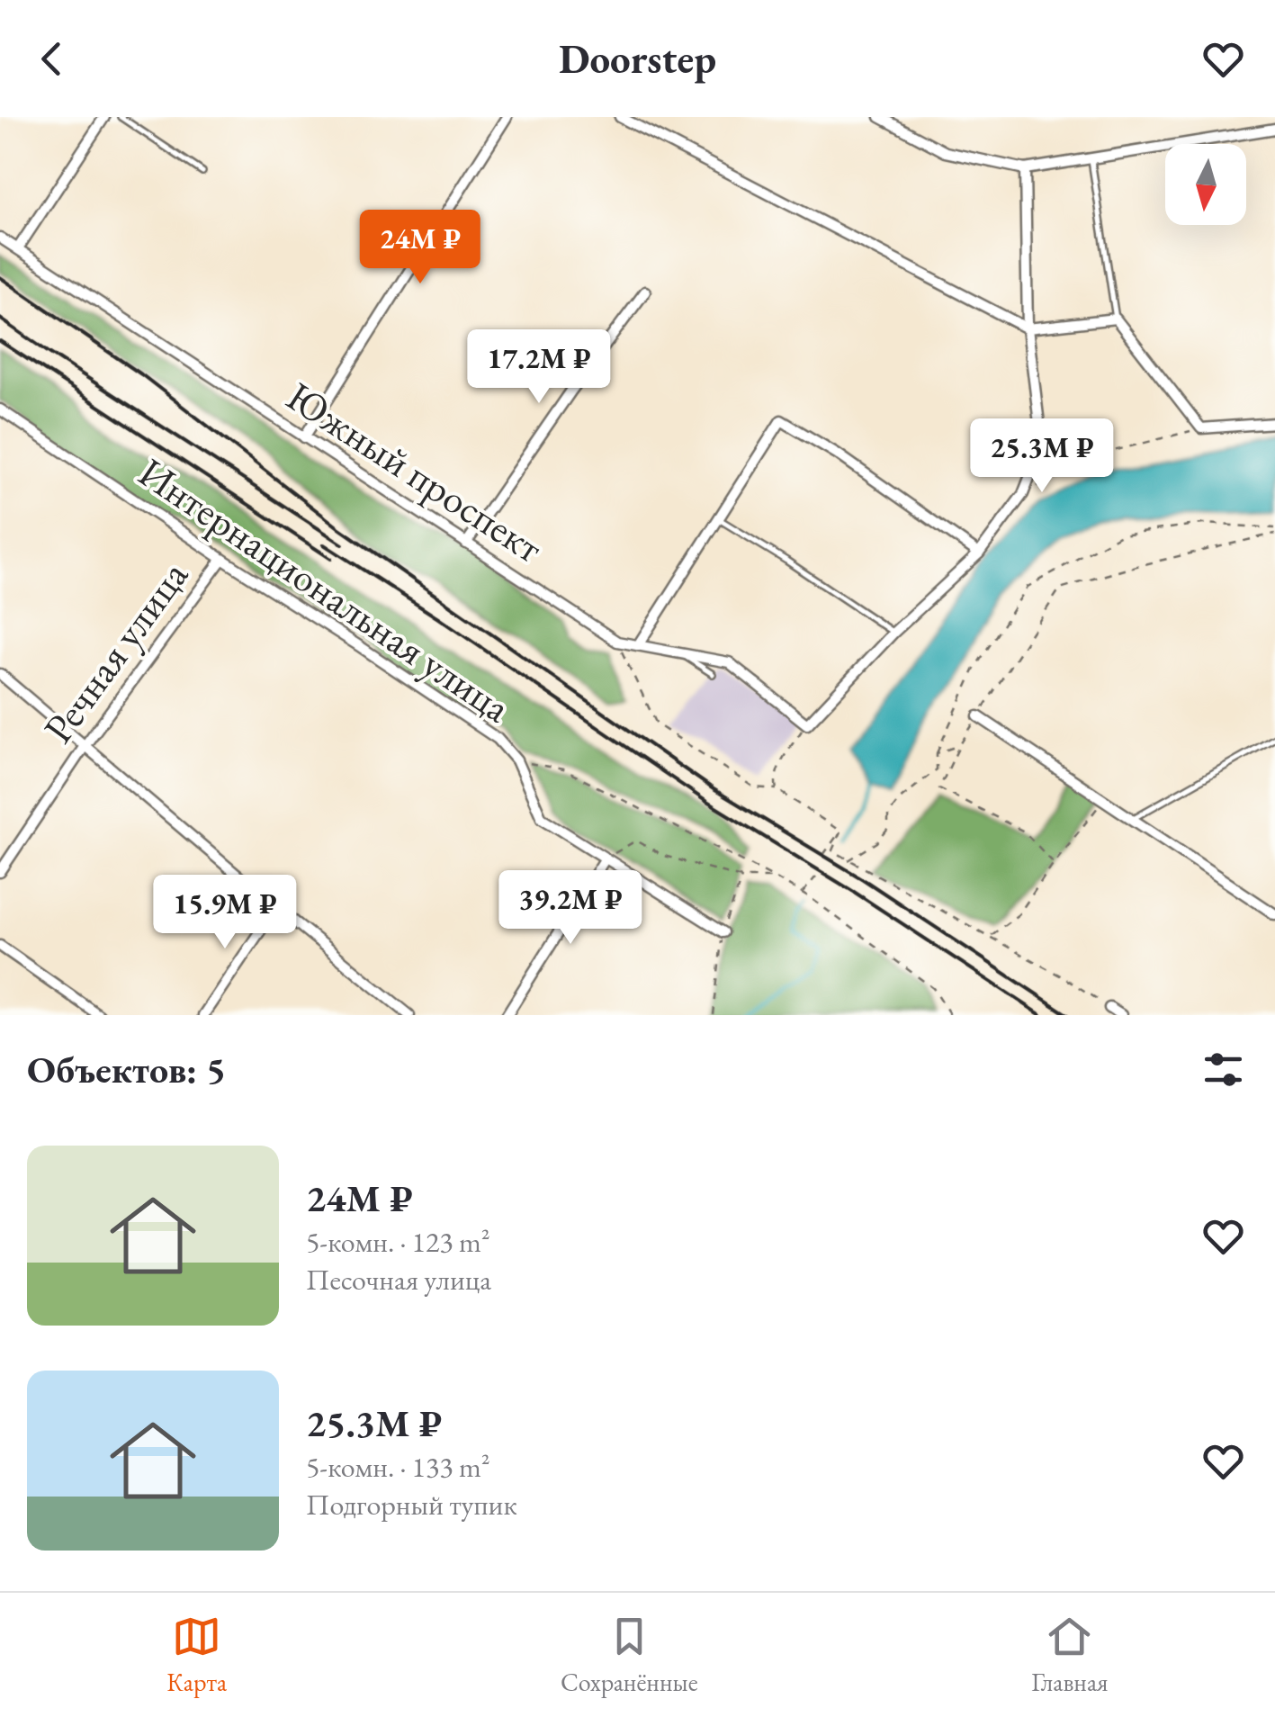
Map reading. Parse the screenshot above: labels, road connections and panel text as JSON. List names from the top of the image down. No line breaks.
{"streets":{"street":["Южный проспект","Интернациональная улица","Речная улица"]},"crossings":[["Интернациональная улица","Речная улица"]],"north":"bottom","page":{"header":"Doorstep","price":["24M ₽","17.2M ₽","25.3M ₽","39.2M ₽","15.9M ₽"],"heading":"Объектов: 5","list":[{"name":"24M ₽","note":"5-комн. · 123 m² · Песочная улица"},{"name":"25.3M ₽","note":"5-комн. · 133 m² · Подгорный тупик"}],"tabs":["Карта","Сохранённые","Главная"]}}
